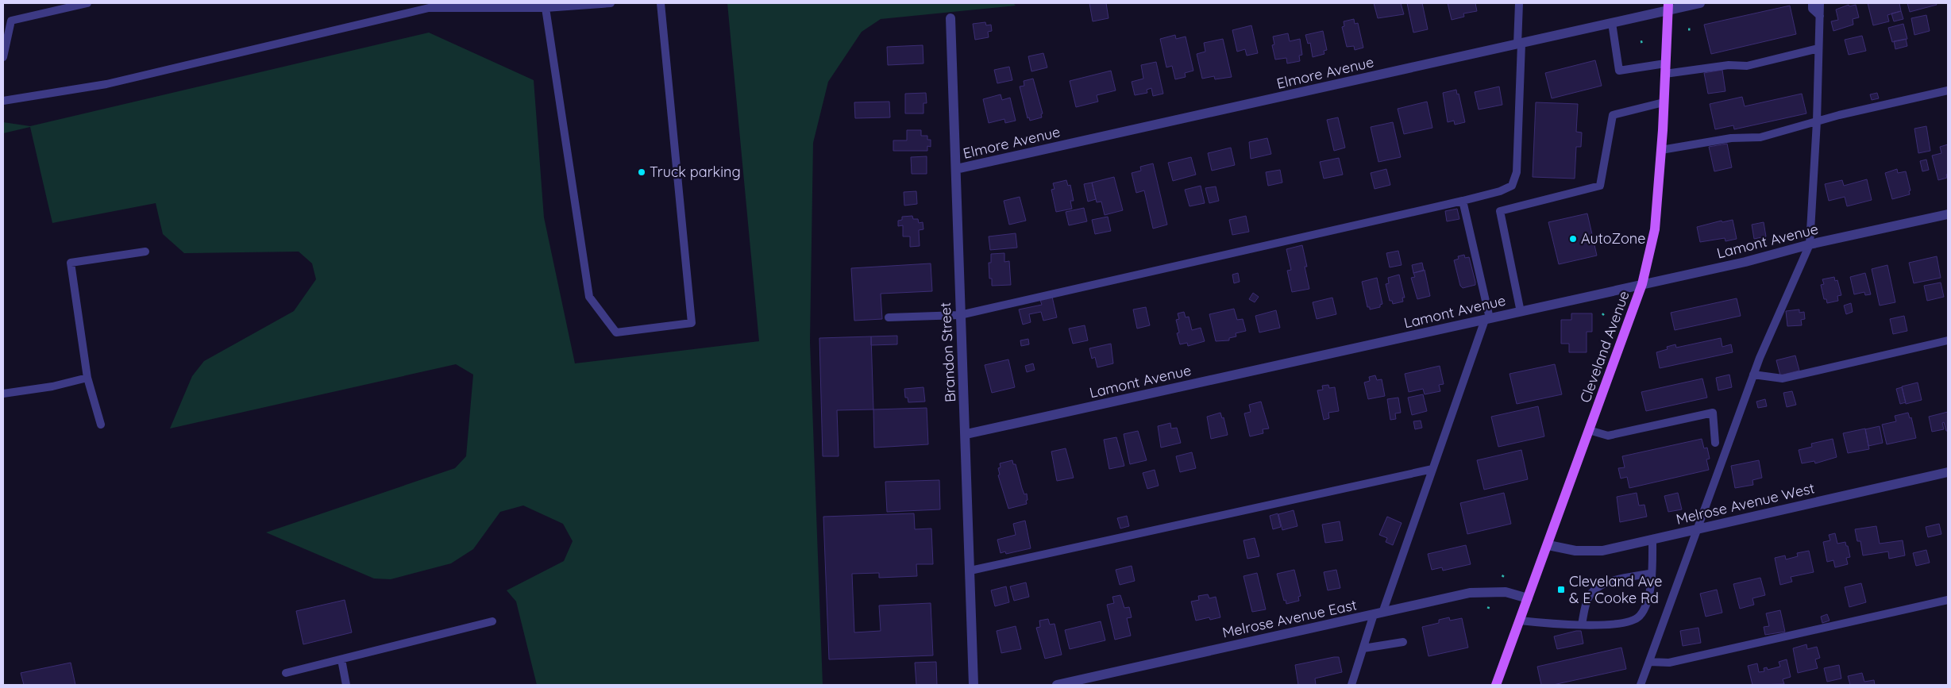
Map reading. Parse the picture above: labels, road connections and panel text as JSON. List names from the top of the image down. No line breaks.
{"streets":{"main road":["Cleveland Avenue"],"street":["Elmore Avenue","Lamont Avenue","Brandon Street","Melrose Avenue West","Melrose Avenue East"]},"crossings":[["Elmore Avenue","Cleveland Avenue"],["Elmore Avenue","Brandon Street"],["Lamont Avenue","Cleveland Avenue"],["Lamont Avenue","Brandon Street"],["Cleveland Avenue","Melrose Avenue West"],["Cleveland Avenue","Melrose Avenue East"]],"places":{"other":["Truck parking","AutoZone"],"transit":["Cleveland Ave & E Cooke Rd"]}}
